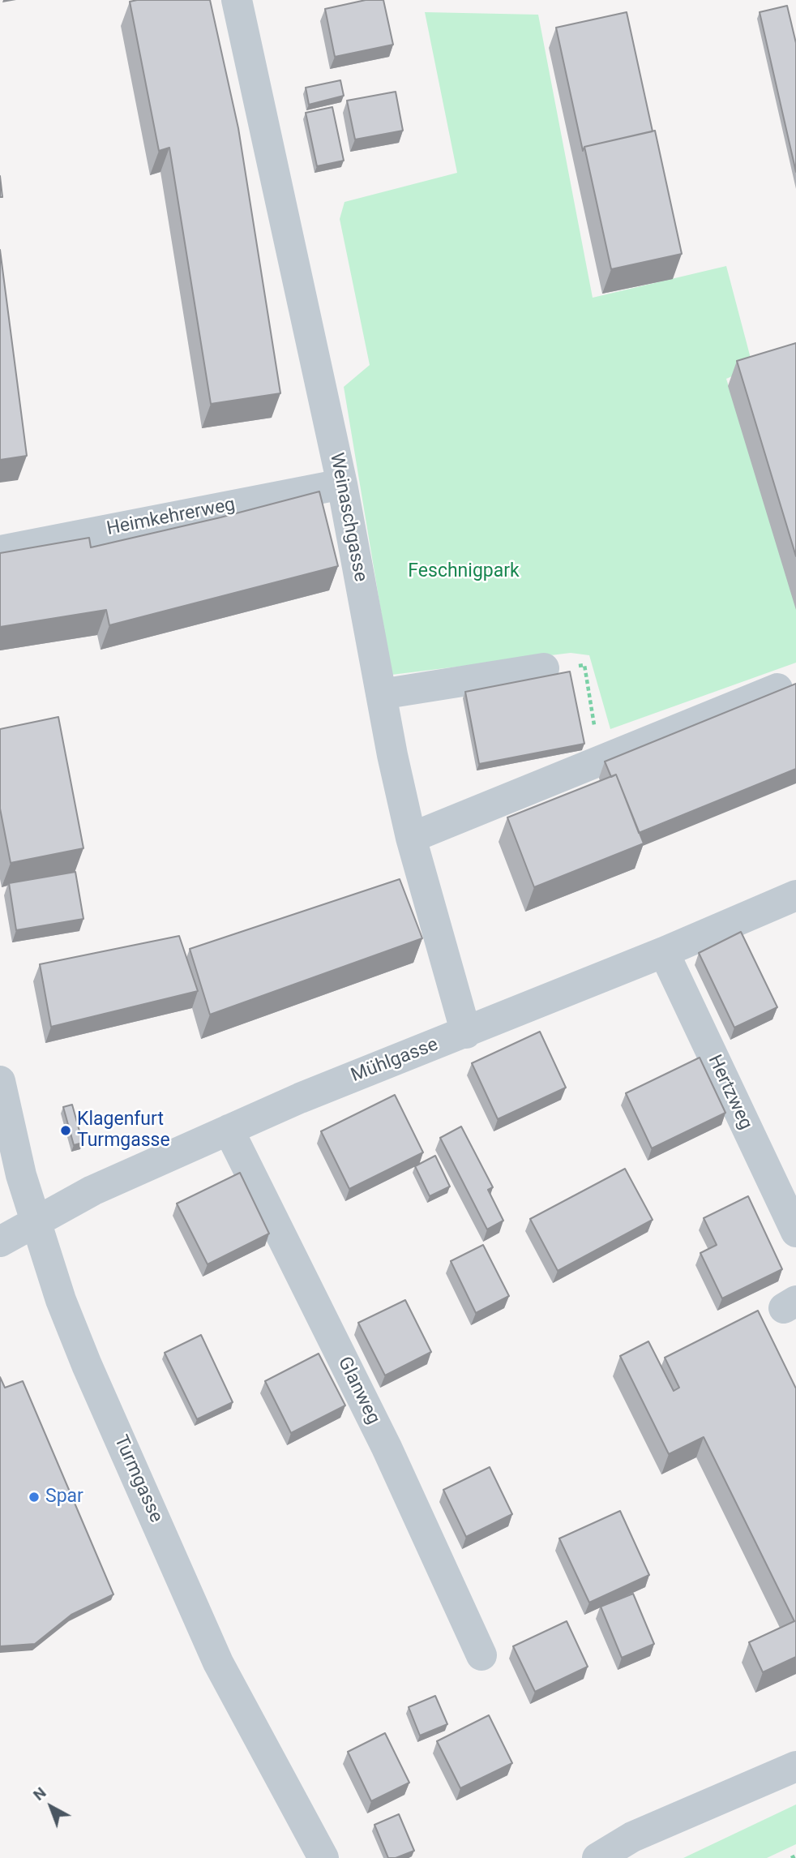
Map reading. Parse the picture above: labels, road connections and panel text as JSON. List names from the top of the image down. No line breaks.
{"streets":{"street":["Heimkehrerweg","Weinaschgasse","Mühlgasse","Hertzweg","Glanweg","Turmgasse"]},"crossings":[["Heimkehrerweg","Weinaschgasse"],["Weinaschgasse","Mühlgasse"],["Mühlgasse","Hertzweg"],["Mühlgasse","Glanweg"],["Mühlgasse","Turmgasse"]],"parks":["Feschnigpark"],"places":["Klagenfurt Turmgasse","Spar"],"north":"top left"}
